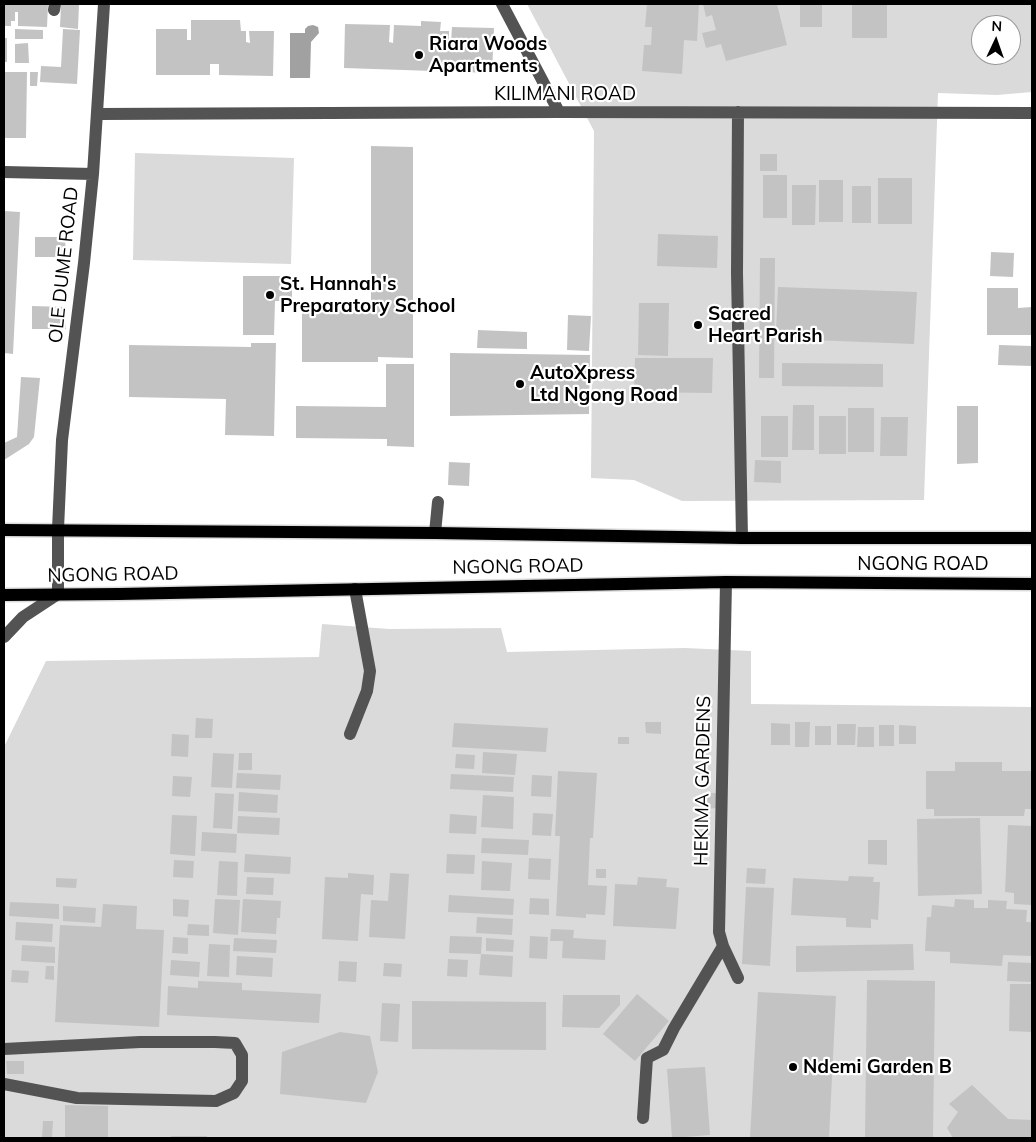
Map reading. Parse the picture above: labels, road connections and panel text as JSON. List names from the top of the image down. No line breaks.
{"streets":{"main road":["NGONG ROAD"],"street":["KILIMANI ROAD","OLE DUME ROAD","HEKIMA GARDENS"]},"crossings":[["KILIMANI ROAD","OLE DUME ROAD"],["OLE DUME ROAD","NGONG ROAD"],["NGONG ROAD","HEKIMA GARDENS"]],"places":["Riara Woods Apartments","St. Hannah's Preparatory School","Sacred Heart Parish","AutoXpress Ltd Ngong Road","Ndemi Garden B"],"north":"top"}
